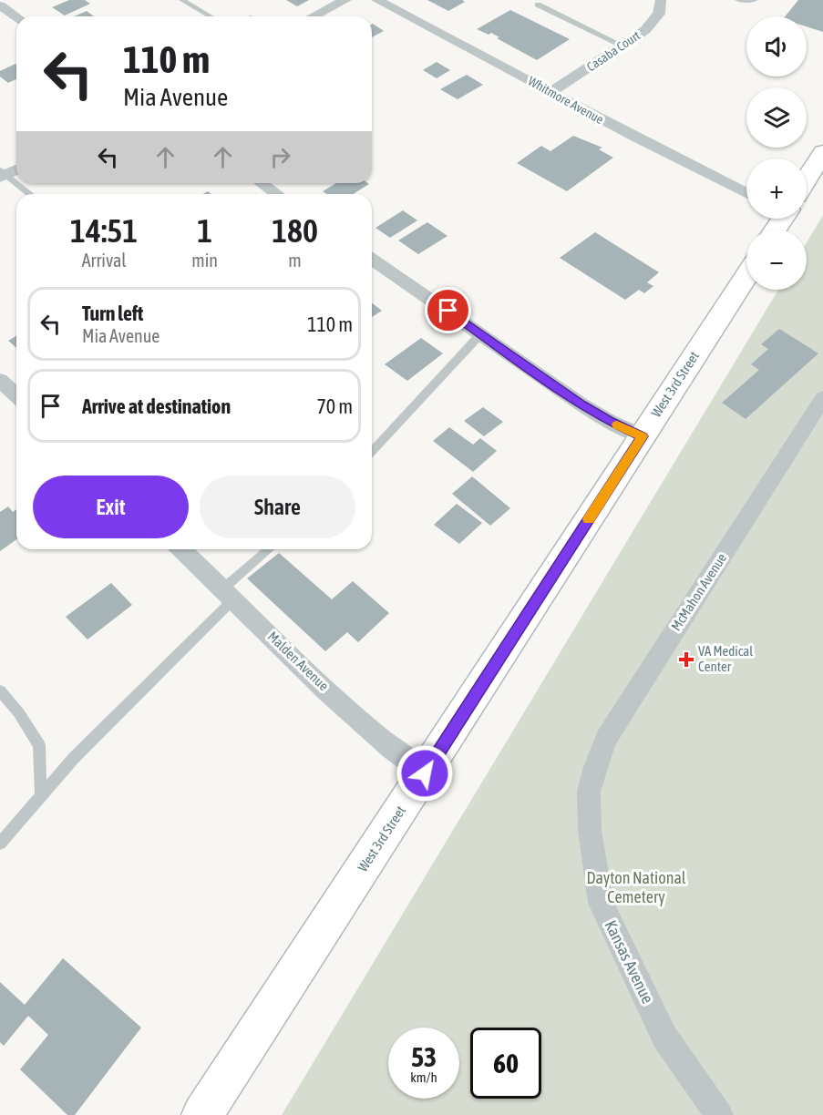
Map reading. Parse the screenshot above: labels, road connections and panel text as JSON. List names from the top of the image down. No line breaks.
{"streets":{"main road":["West 3rd Street"],"street":["Casaba Court","Whitmore Avenue","McMahon Avenue","Malden Avenue","Kansas Avenue"]},"crossings":[["Casaba Court","Whitmore Avenue"],["West 3rd Street","Malden Avenue"],["McMahon Avenue","Kansas Avenue"]],"parks":["Dayton National Cemetery"],"places":{"health":["VA Medical Center"]},"page":{"map_buttons":["+","−"],"turn":["110 m","Mia Avenue"],"eta":["14:51","Arrival","1","min","180","m"],"list":[{"name":"Turn left","note":"Mia Avenue","value":"110 m"},{"name":"Arrive at destination","value":"70 m"}],"buttons":["Exit","Share"],"speed":"53 km/h","limit":"60"}}
